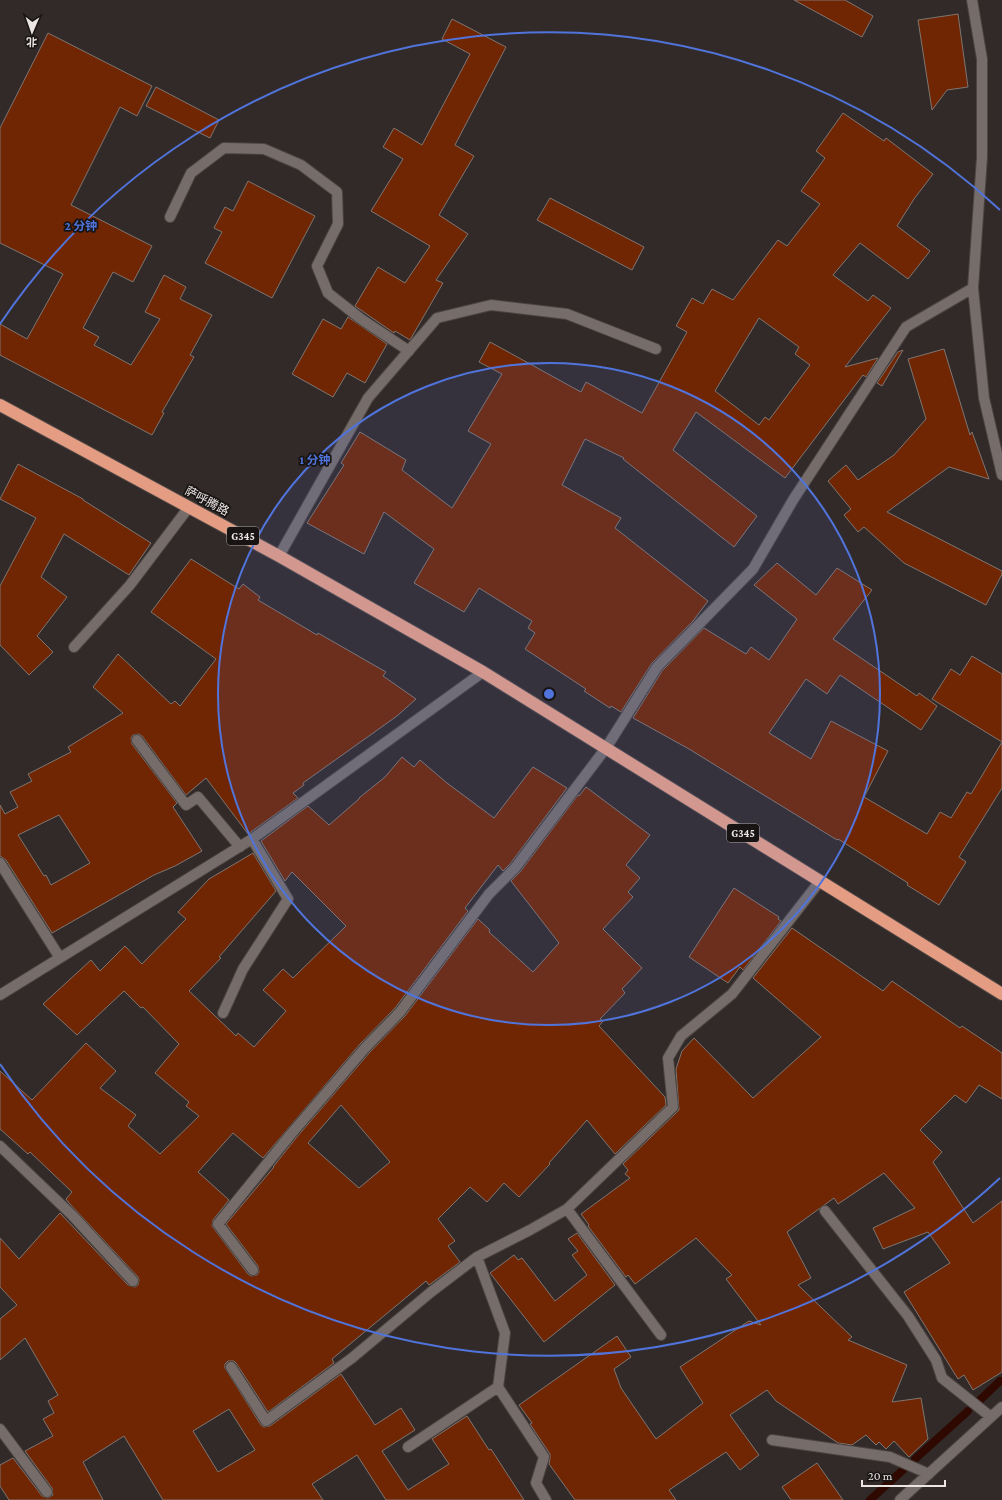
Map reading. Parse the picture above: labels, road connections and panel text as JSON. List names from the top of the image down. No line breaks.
{"streets":{"highway":["萨呼腾路","G345"]},"crossings":[["萨呼腾路","G345"]],"scale_bar":"20 m","north":"bottom","rings":["2 分钟","1 分钟"]}
